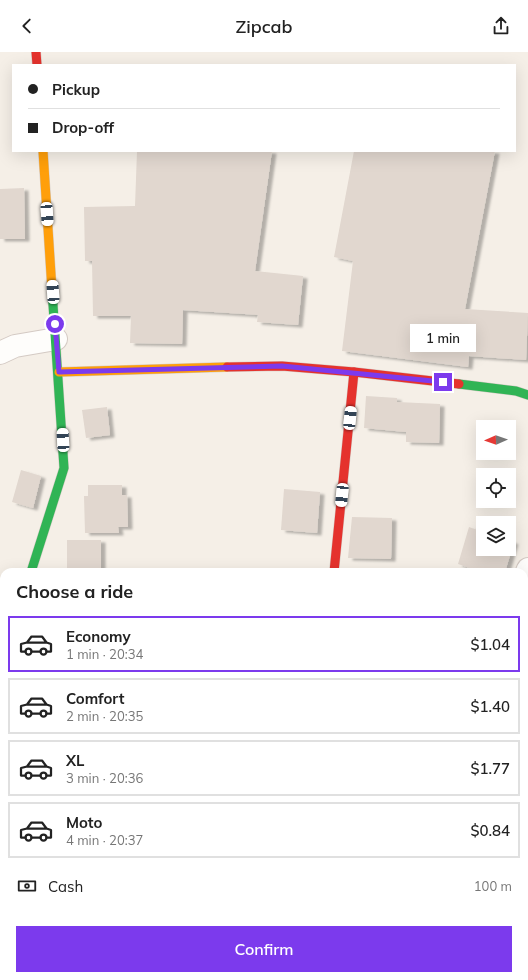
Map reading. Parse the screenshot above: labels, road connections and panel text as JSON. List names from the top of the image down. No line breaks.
{"north":"left","page":{"header":"Zipcab","banner":["Pickup","Drop-off"],"bubble":"1 min","heading":"Choose a ride","list":[{"name":"Economy","note":"1 min · 20:34","value":"$1.04"},{"name":"Comfort","note":"2 min · 20:35","value":"$1.40"},{"name":"XL","note":"3 min · 20:36","value":"$1.77"},{"name":"Moto","note":"4 min · 20:37","value":"$0.84"}],"pay":["Cash","100 m"],"buttons":"Confirm"}}
